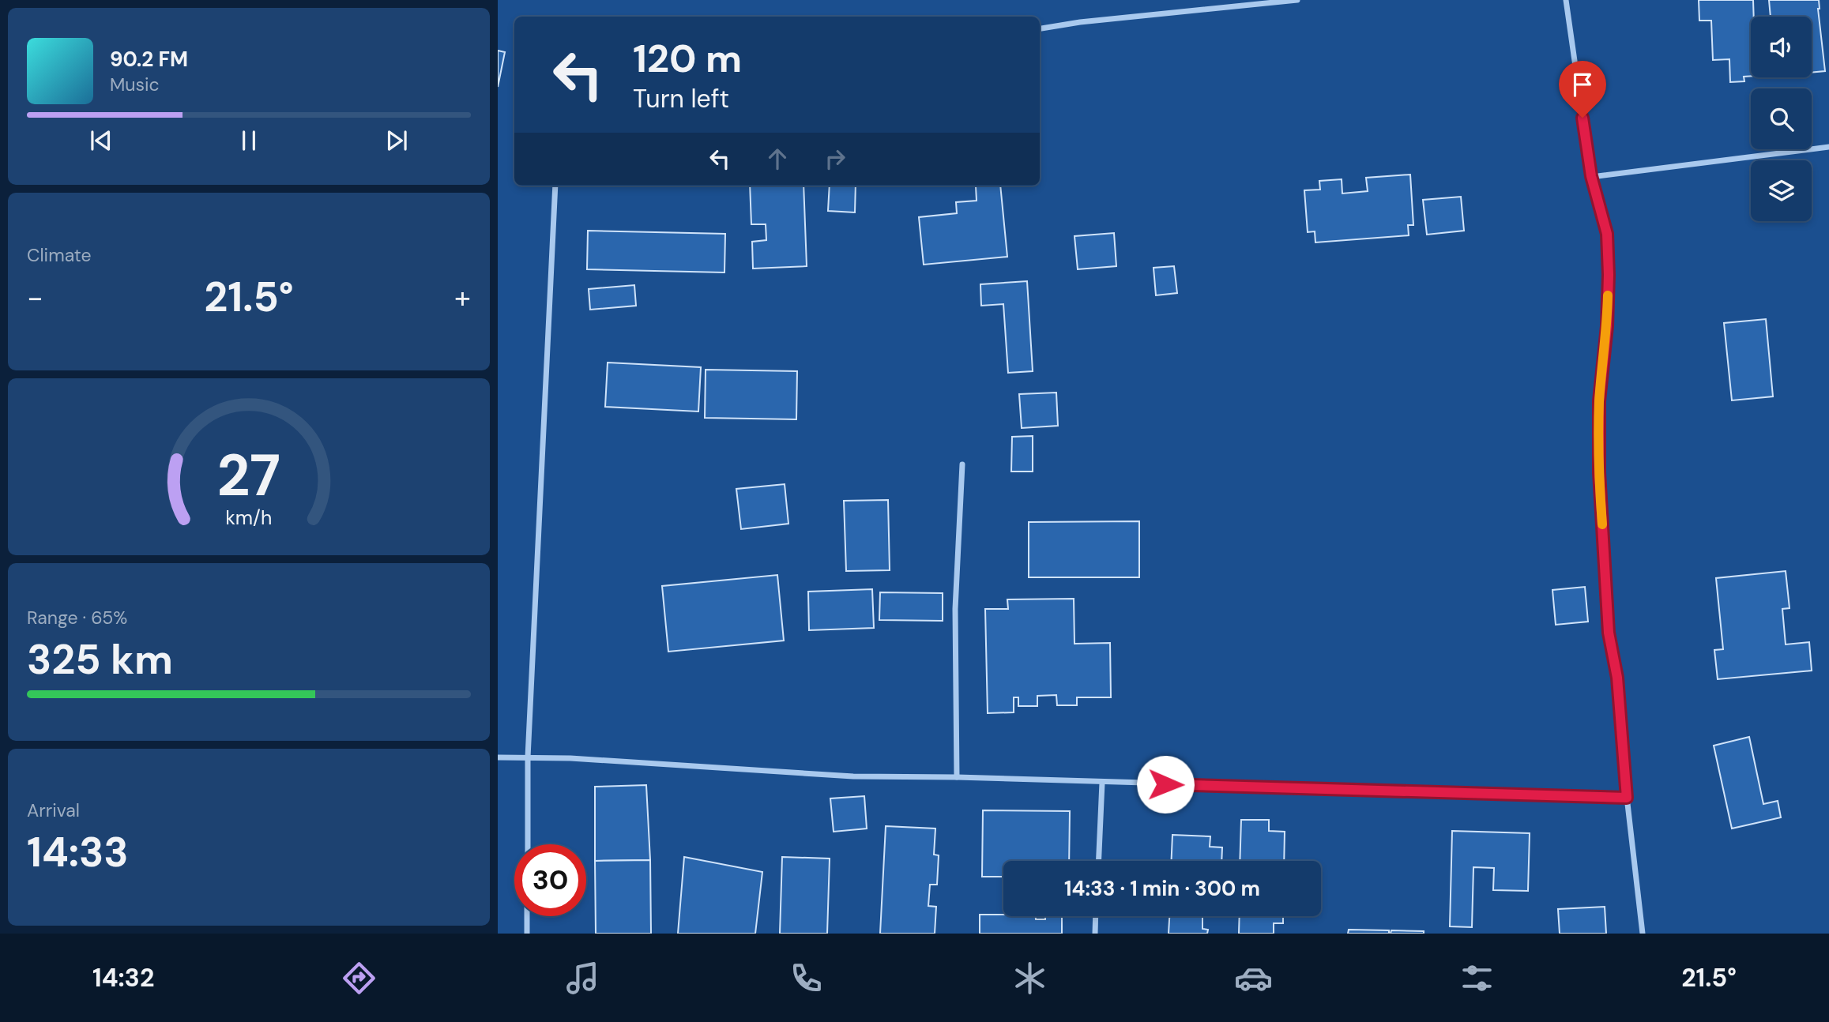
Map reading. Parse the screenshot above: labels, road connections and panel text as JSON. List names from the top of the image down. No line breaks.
{"page":{"turn":["120 m","Turn left"],"song":["90.2 FM","Music"],"tile":["Climate",["Range · 65%","325 km"],["Arrival","14:33"]],"heat":["−","21.5°","+"],"limit":"30","trip":"14:33 · 1 min · 300 m","tabs":["14:32","21.5°"],"gauge":["27","km/h"]}}
